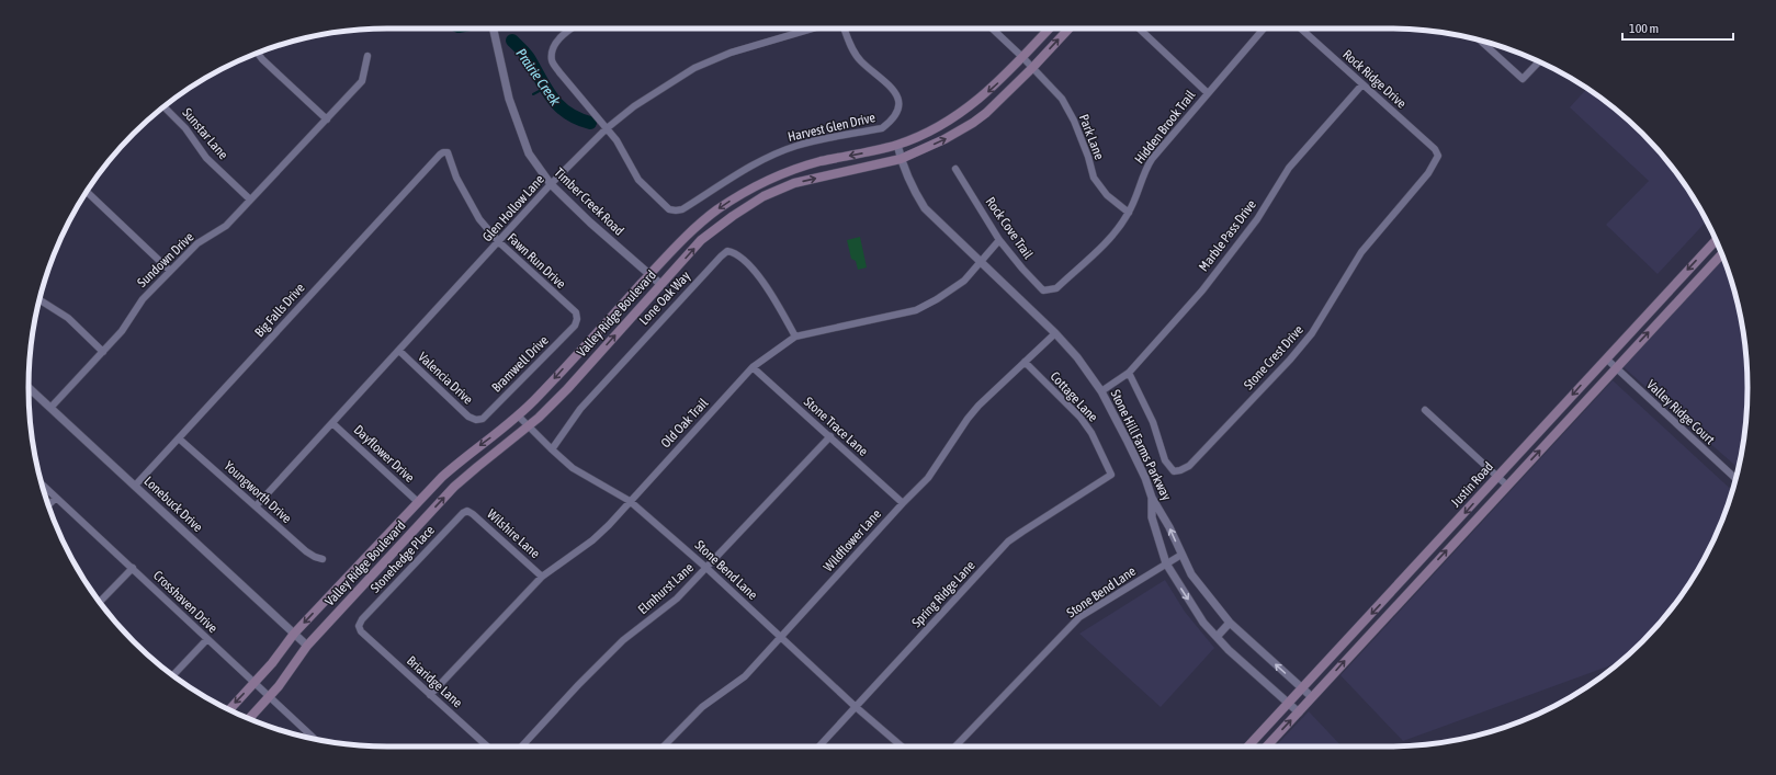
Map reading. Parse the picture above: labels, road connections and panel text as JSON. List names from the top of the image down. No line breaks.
{"streets":{"main road":["Valley Ridge Boulevard","Justin Road"],"street":["Rock Ridge Drive","Harvest Glen Drive","Hidden Brook Trail","Sunstar Lane","Park Lane","Timber Creek Road","Glen Hollow Lane","Rock Cove Trail","Marble Pass Drive","Sundown Drive","Fawn Run Drive","Lone Oak Way","Big Falls Drive","Stone Crest Drive","Bramwell Drive","Valencia Drive","Cottage Lane","Valley Ridge Court","Old Oak Trail","Stone Trace Lane","Stone Hill Farms Parkway","Dayflower Drive","Youngworth Drive","Lonebuck Drive","Wilshire Lane","Wildflower Lane","Stonehedge Place","Stone Bend Lane","Elmhurst Lane","Spring Ridge Lane","Crosshaven Drive","Briaridge Lane"]},"crossings":[["Rock Ridge Drive","Marble Pass Drive"],["Rock Ridge Drive","Stone Crest Drive"],["Harvest Glen Drive","Glen Hollow Lane"],["Hidden Brook Trail","Park Lane"],["Hidden Brook Trail","Rock Cove Trail"],["Sunstar Lane","Sundown Drive"],["Park Lane","Valley Ridge Boulevard"],["Timber Creek Road","Glen Hollow Lane"],["Timber Creek Road","Valley Ridge Boulevard"],["Glen Hollow Lane","Fawn Run Drive"],["Glen Hollow Lane","Valencia Drive"],["Glen Hollow Lane","Dayflower Drive"],["Glen Hollow Lane","Youngworth Drive"],["Rock Cove Trail","Old Oak Trail"],["Marble Pass Drive","Stone Crest Drive"],["Marble Pass Drive","Stone Hill Farms Parkway"],["Sundown Drive","Lonebuck Drive"],["Fawn Run Drive","Big Falls Drive"],["Fawn Run Drive","Bramwell Drive"],["Lone Oak Way","Old Oak Trail"],["Lone Oak Way","Stone Bend Lane"],["Big Falls Drive","Youngworth Drive"],["Big Falls Drive","Lonebuck Drive"],["Valley Ridge Boulevard","Stone Hill Farms Parkway"],["Valley Ridge Boulevard","Dayflower Drive"],["Valley Ridge Boulevard","Lonebuck Drive"],["Valley Ridge Boulevard","Stone Bend Lane"],["Valley Ridge Boulevard","Crosshaven Drive"],["Bramwell Drive","Valencia Drive"],["Cottage Lane","Wildflower Lane"],["Cottage Lane","Spring Ridge Lane"],["Valley Ridge Court","Justin Road"],["Old Oak Trail","Stone Trace Lane"],["Old Oak Trail","Stone Hill Farms Parkway"],["Old Oak Trail","Wilshire Lane"],["Old Oak Trail","Stone Bend Lane"],["Old Oak Trail","Briaridge Lane"],["Stone Trace Lane","Wildflower Lane"],["Stone Trace Lane","Elmhurst Lane"],["Stone Hill Farms Parkway","Justin Road"],["Stone Hill Farms Parkway","Wildflower Lane"],["Stone Hill Farms Parkway","Stone Bend Lane"],["Wilshire Lane","Stonehedge Place"],["Wildflower Lane","Stone Bend Lane"],["Stonehedge Place","Briaridge Lane"],["Stone Bend Lane","Elmhurst Lane"],["Stone Bend Lane","Spring Ridge Lane"]],"water":["Prairie Creek"],"scale_bar":"100 m"}
